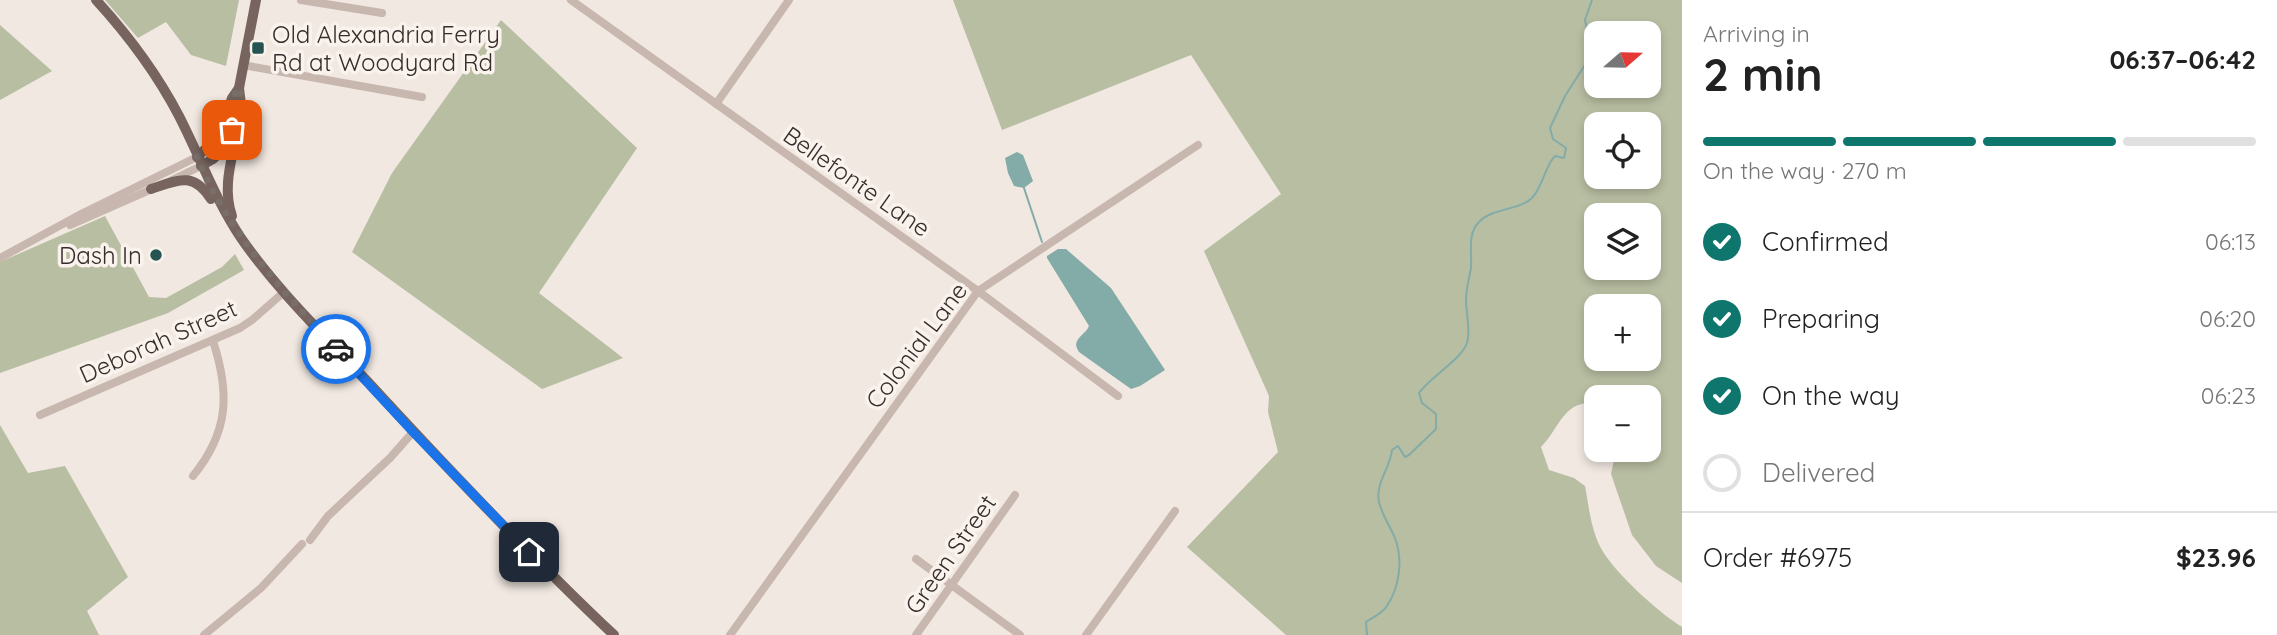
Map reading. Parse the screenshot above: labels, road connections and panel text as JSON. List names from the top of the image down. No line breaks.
{"streets":{"street":["Bellefonte Lane","Deborah Street","Colonial Lane","Green Street"]},"crossings":[["Bellefonte Lane","Colonial Lane"]],"places":{"transit":["Old Alexandria Ferry Rd at Woodyard Rd"],"other":["Dash In"]},"north":"right","page":{"heading":["2 min","Arriving in","06:37–06:42"],"panel":["Order #6975","$23.96"],"map_buttons":["+","−"],"bar":"On the way · 270 m","list":[["Confirmed","06:13"],["Preparing","06:20"],["On the way","06:23"],"Delivered"]}}
